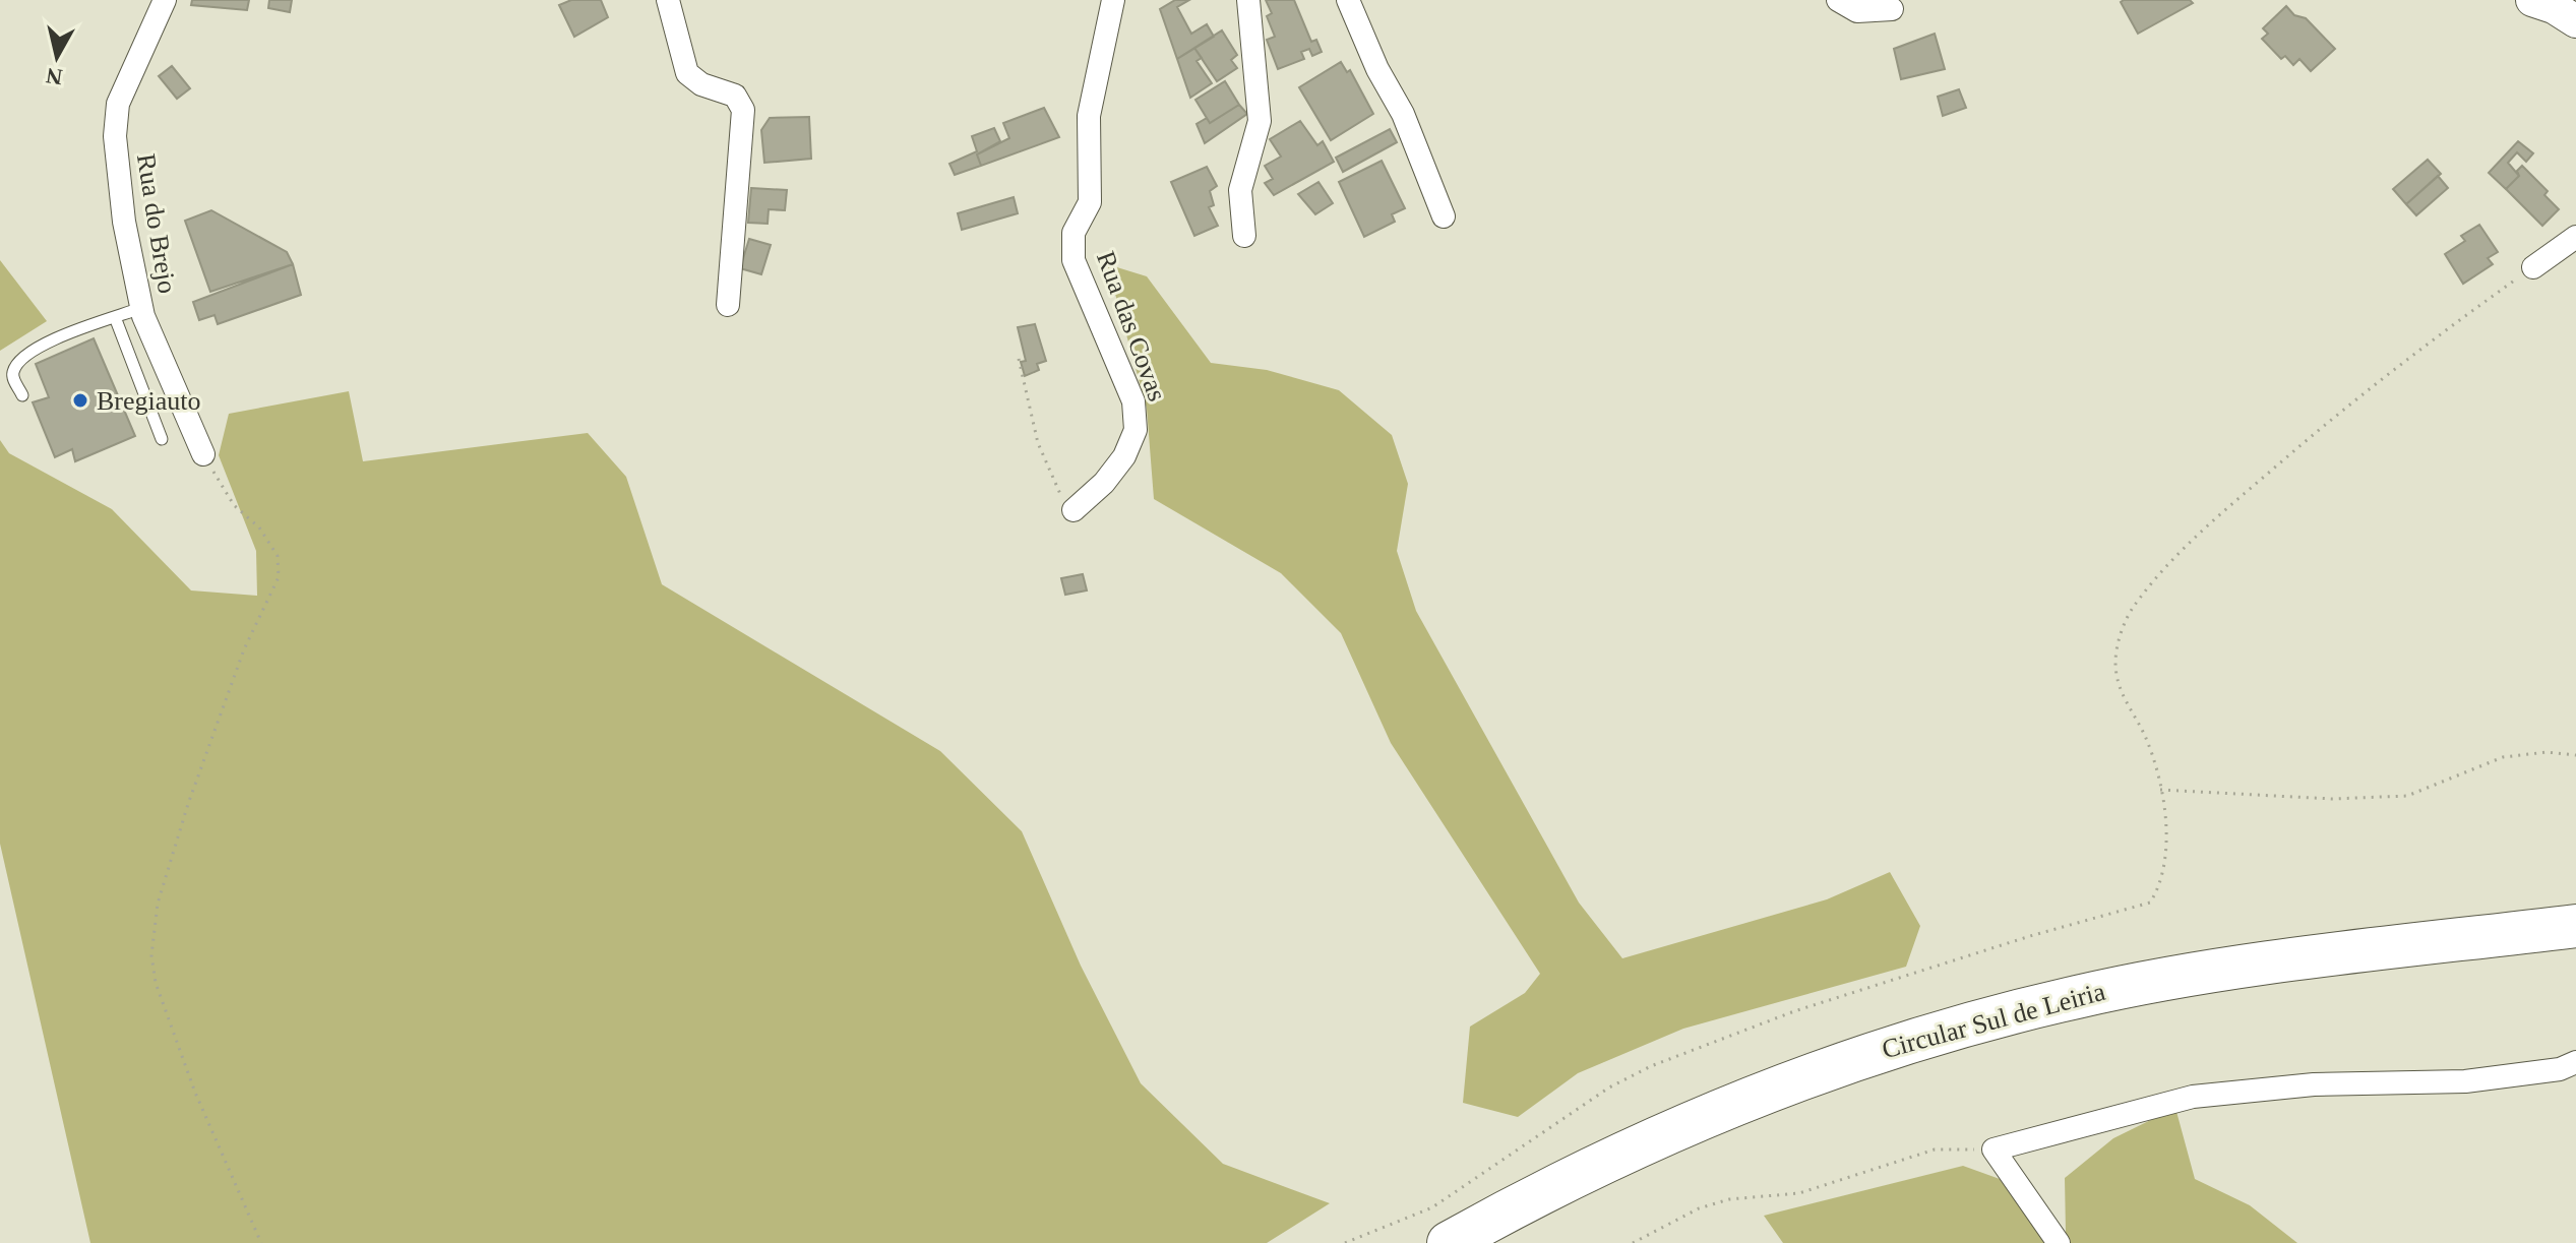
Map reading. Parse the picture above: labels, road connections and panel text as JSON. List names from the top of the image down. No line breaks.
{"streets":{"highway":["Circular Sul de Leiria"],"street":["Rua do Brejo","Rua das Covas"]},"places":["Bregiauto"],"north":"bottom"}
